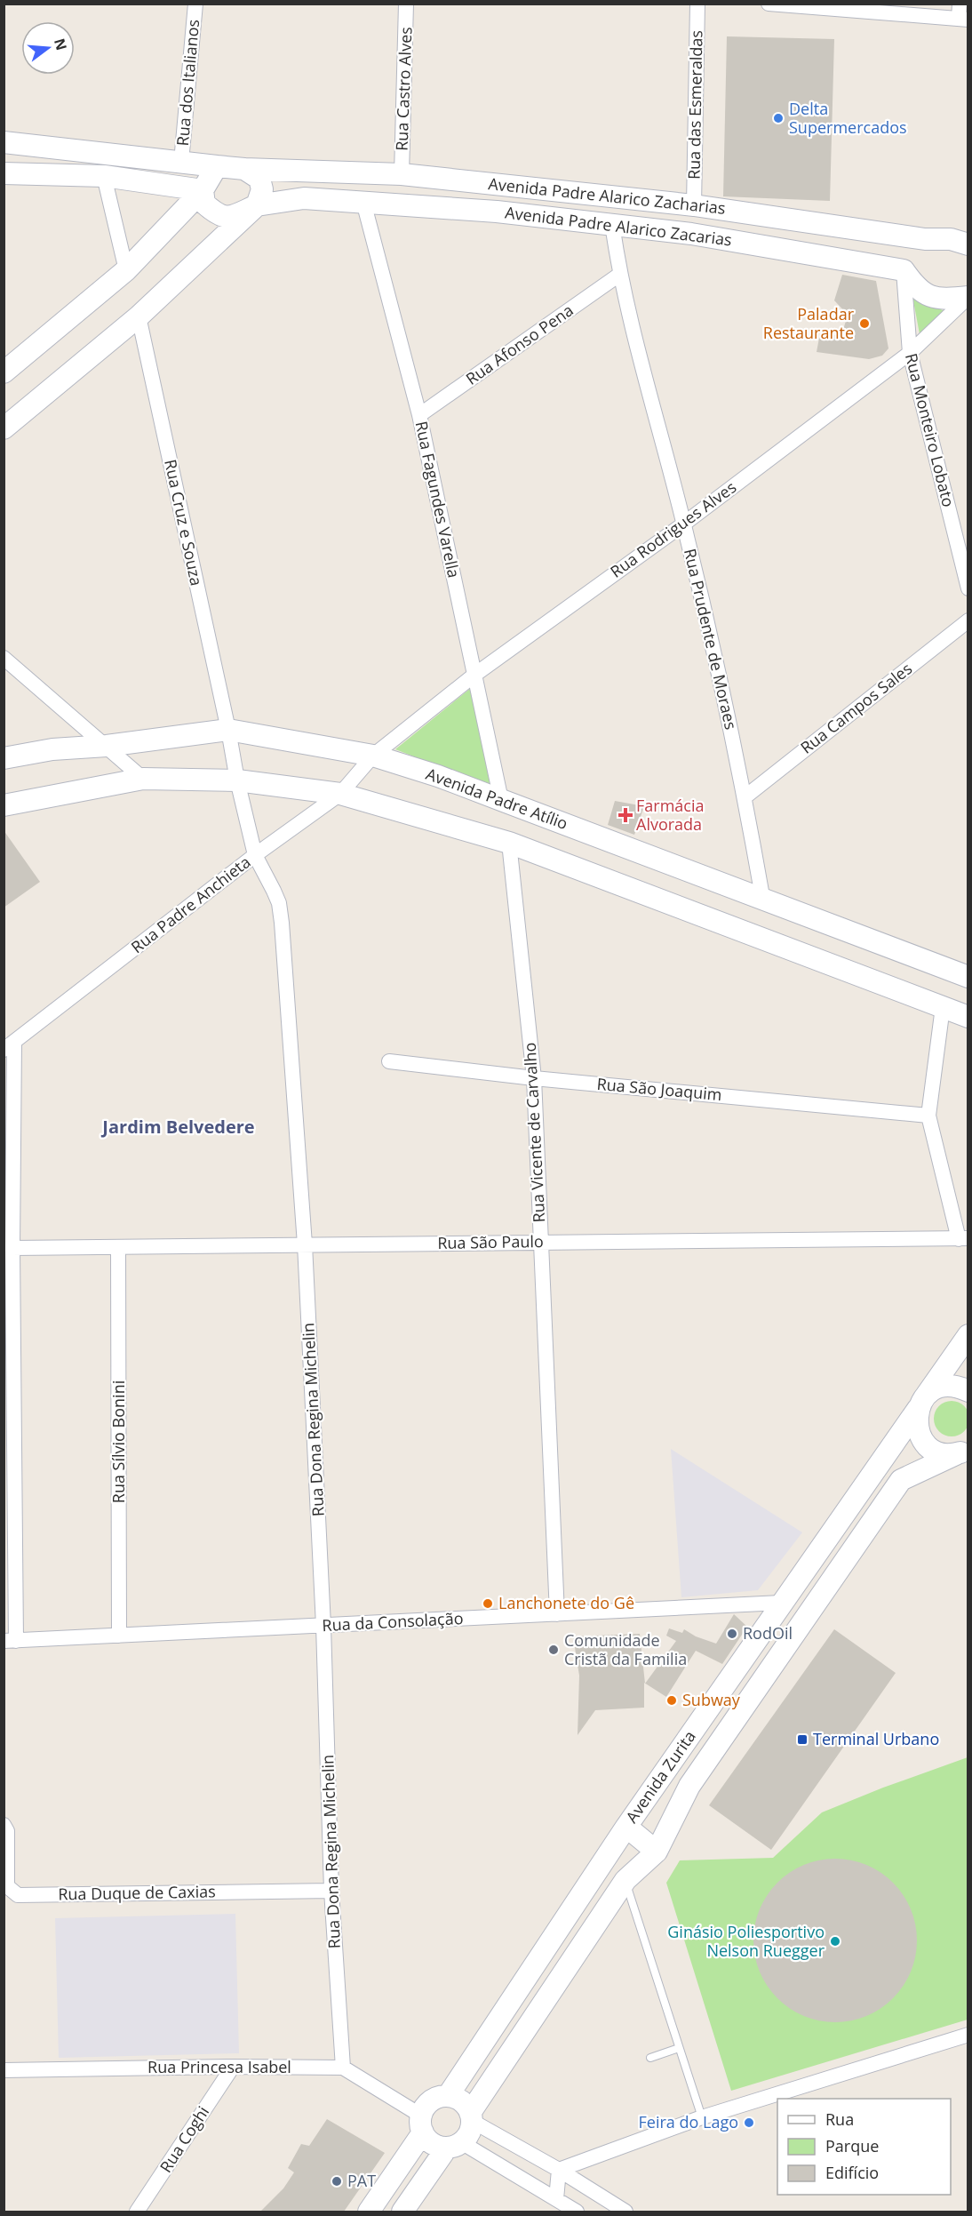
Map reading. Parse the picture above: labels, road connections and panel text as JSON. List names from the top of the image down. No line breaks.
{"streets":{"street":["Rua dos Italianos","Rua Castro Alves","Rua das Esmeraldas","Avenida Padre Alarico Zacharias","Avenida Padre Alarico Zacarias","Rua Afonso Pena","Rua Monteiro Lobato","Rua Fagundes Varella","Rua Cruz e Souza","Rua Rodrigues Alves","Rua Prudente de Moraes","Rua Campos Sales","Avenida Padre Atílio","Rua Padre Anchieta","Rua São Joaquim","Rua Vicente de Carvalho","Rua São Paulo","Rua Dona Regina Michelin","Rua Sílvio Bonini","Rua da Consolação","Avenida Zurita","Rua Duque de Caxias","Rua Princesa Isabel","Rua Coghi"]},"crossings":[["Rua Castro Alves","Avenida Padre Alarico Zacharias"],["Rua das Esmeraldas","Avenida Padre Alarico Zacharias"],["Avenida Padre Alarico Zacharias","Avenida Padre Alarico Zacarias"],["Avenida Padre Alarico Zacarias","Rua Monteiro Lobato"],["Avenida Padre Alarico Zacarias","Rua Fagundes Varella"],["Avenida Padre Alarico Zacarias","Rua Prudente de Moraes"],["Rua Afonso Pena","Rua Fagundes Varella"],["Rua Afonso Pena","Rua Prudente de Moraes"],["Rua Monteiro Lobato","Rua Rodrigues Alves"],["Rua Fagundes Varella","Rua Rodrigues Alves"],["Rua Fagundes Varella","Avenida Padre Atílio"],["Rua Cruz e Souza","Avenida Padre Atílio"],["Rua Cruz e Souza","Rua Dona Regina Michelin"],["Rua Rodrigues Alves","Rua Prudente de Moraes"],["Rua Rodrigues Alves","Avenida Padre Atílio"],["Rua Rodrigues Alves","Rua Padre Anchieta"],["Rua Prudente de Moraes","Rua Campos Sales"],["Rua Prudente de Moraes","Avenida Padre Atílio"],["Avenida Padre Atílio","Rua Padre Anchieta"],["Rua Padre Anchieta","Rua Dona Regina Michelin"],["Rua São Joaquim","Rua Vicente de Carvalho"],["Rua Vicente de Carvalho","Rua São Paulo"],["Rua Vicente de Carvalho","Rua da Consolação"],["Rua São Paulo","Rua Dona Regina Michelin"],["Rua São Paulo","Rua Sílvio Bonini"],["Rua Dona Regina Michelin","Rua da Consolação"],["Rua Dona Regina Michelin","Rua Duque de Caxias"],["Rua Dona Regina Michelin","Rua Princesa Isabel"],["Rua Sílvio Bonini","Rua da Consolação"],["Rua da Consolação","Avenida Zurita"],["Rua Princesa Isabel","Rua Coghi"]],"districts":["Jardim Belvedere"],"places":{"other":["Delta Supermercados","Paladar Restaurante","Lanchonete do Gê","RodOil","Comunidade Cristã da Familia","Subway","Ginásio Poliesportivo Nelson Ruegger","Feira do Lago","PAT"],"health":["Farmácia Alvorada"],"transit":["Terminal Urbano"]},"legend":["Rua","Parque","Edifício"],"north":"right"}
